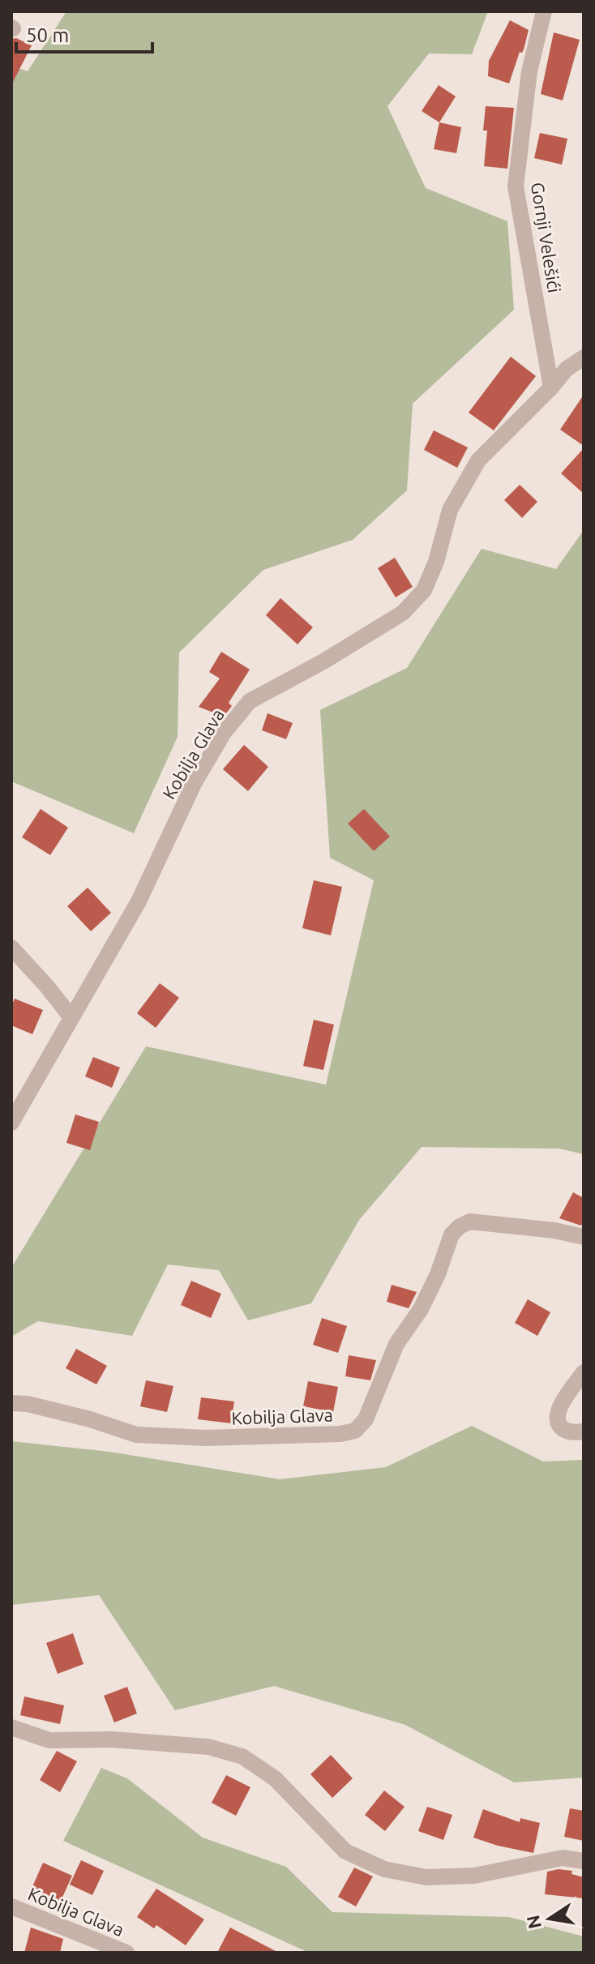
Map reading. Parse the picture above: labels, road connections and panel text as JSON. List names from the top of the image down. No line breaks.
{"streets":{"street":["Gornji Velešići","Kobilja Glava"]},"crossings":[["Gornji Velešići","Kobilja Glava"]],"scale_bar":"50 m","north":"left"}
